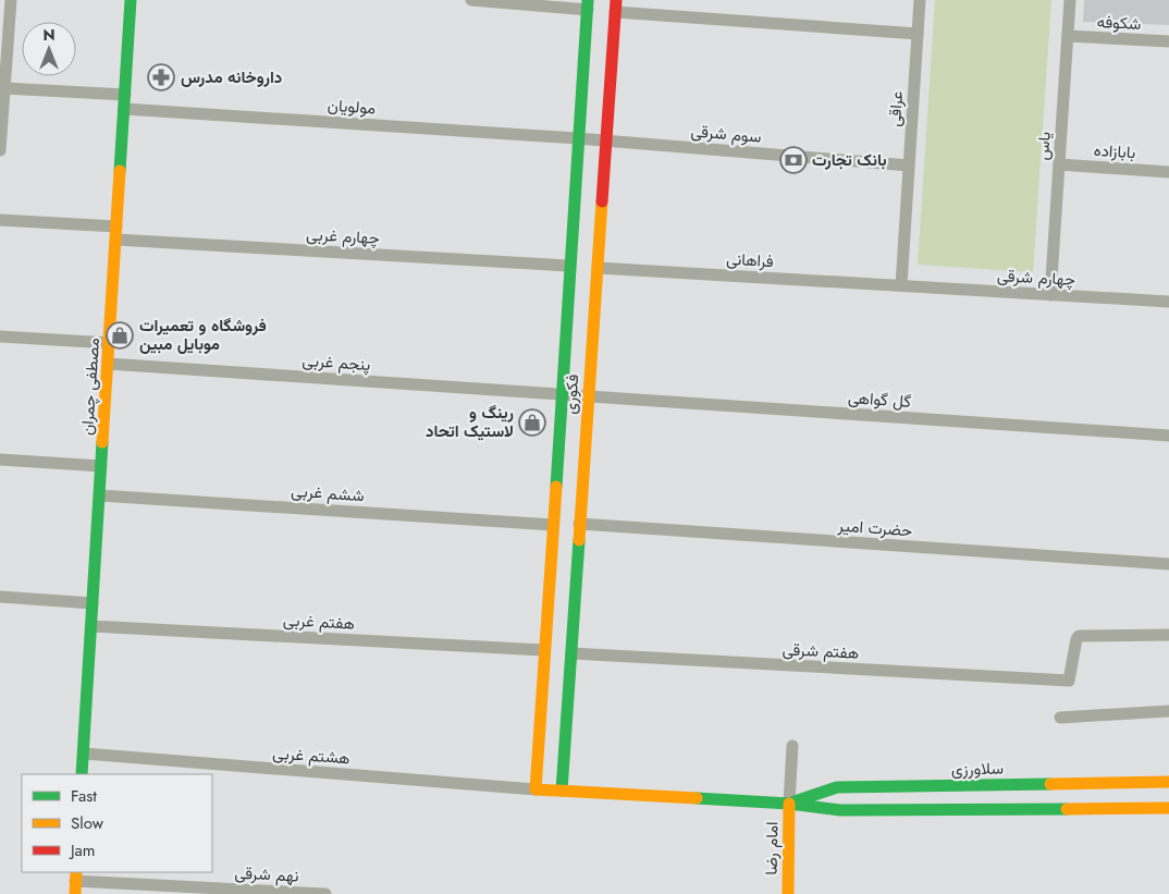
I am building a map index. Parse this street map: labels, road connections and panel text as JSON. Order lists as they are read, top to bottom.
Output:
{
  "streets": {
    "street": [
      "شکوفه",
      "مولویان",
      "عراقی",
      "سوم شرقی",
      "یاس",
      "بابازاده",
      "چهارم غربی",
      "فراهانی",
      "چهارم شرقی",
      "پنجم غربی",
      "مصطفی چمران",
      "فکوری",
      "گل گواهی",
      "ششم غربی",
      "حضرت امیر",
      "هفتم غربی",
      "هفتم شرقی",
      "هشتم غربی",
      "سلاورزی",
      "امام رضا",
      "نهم شرقی"
    ]
  },
  "crossings": [
    ["شکوفه", "یاس"],
    ["مولویان", "سوم شرقی"],
    ["مولویان", "مصطفی چمران"],
    ["مولویان", "فکوری"],
    ["عراقی", "سوم شرقی"],
    ["عراقی", "فراهانی"],
    ["عراقی", "چهارم شرقی"],
    ["سوم شرقی", "فکوری"],
    ["یاس", "بابازاده"],
    ["یاس", "چهارم شرقی"],
    ["چهارم غربی", "مصطفی چمران"],
    ["چهارم غربی", "فکوری"],
    ["فراهانی", "چهارم شرقی"],
    ["فراهانی", "فکوری"],
    ["پنجم غربی", "مصطفی چمران"],
    ["پنجم غربی", "فکوری"],
    ["پنجم غربی", "گل گواهی"],
    ["مصطفی چمران", "ششم غربی"],
    ["مصطفی چمران", "هفتم غربی"],
    ["مصطفی چمران", "هشتم غربی"],
    ["فکوری", "گل گواهی"],
    ["فکوری", "ششم غربی"],
    ["فکوری", "حضرت امیر"],
    ["فکوری", "هفتم غربی"],
    ["فکوری", "هفتم شرقی"],
    ["فکوری", "هشتم غربی"],
    ["فکوری", "سلاورزی"],
    ["هشتم غربی", "سلاورزی"],
    ["سلاورزی", "امام رضا"]
  ],
  "places": {
    "pharmacy": ["داروخانه مدرس"],
    "bank": ["بانک تجارت"],
    "shop": ["فروشگاه و تعمیرات موبایل مبین", "رینگ و لاستیک اتحاد"]
  },
  "legend": ["Fast", "Slow", "Jam"],
  "north": "top"
}
